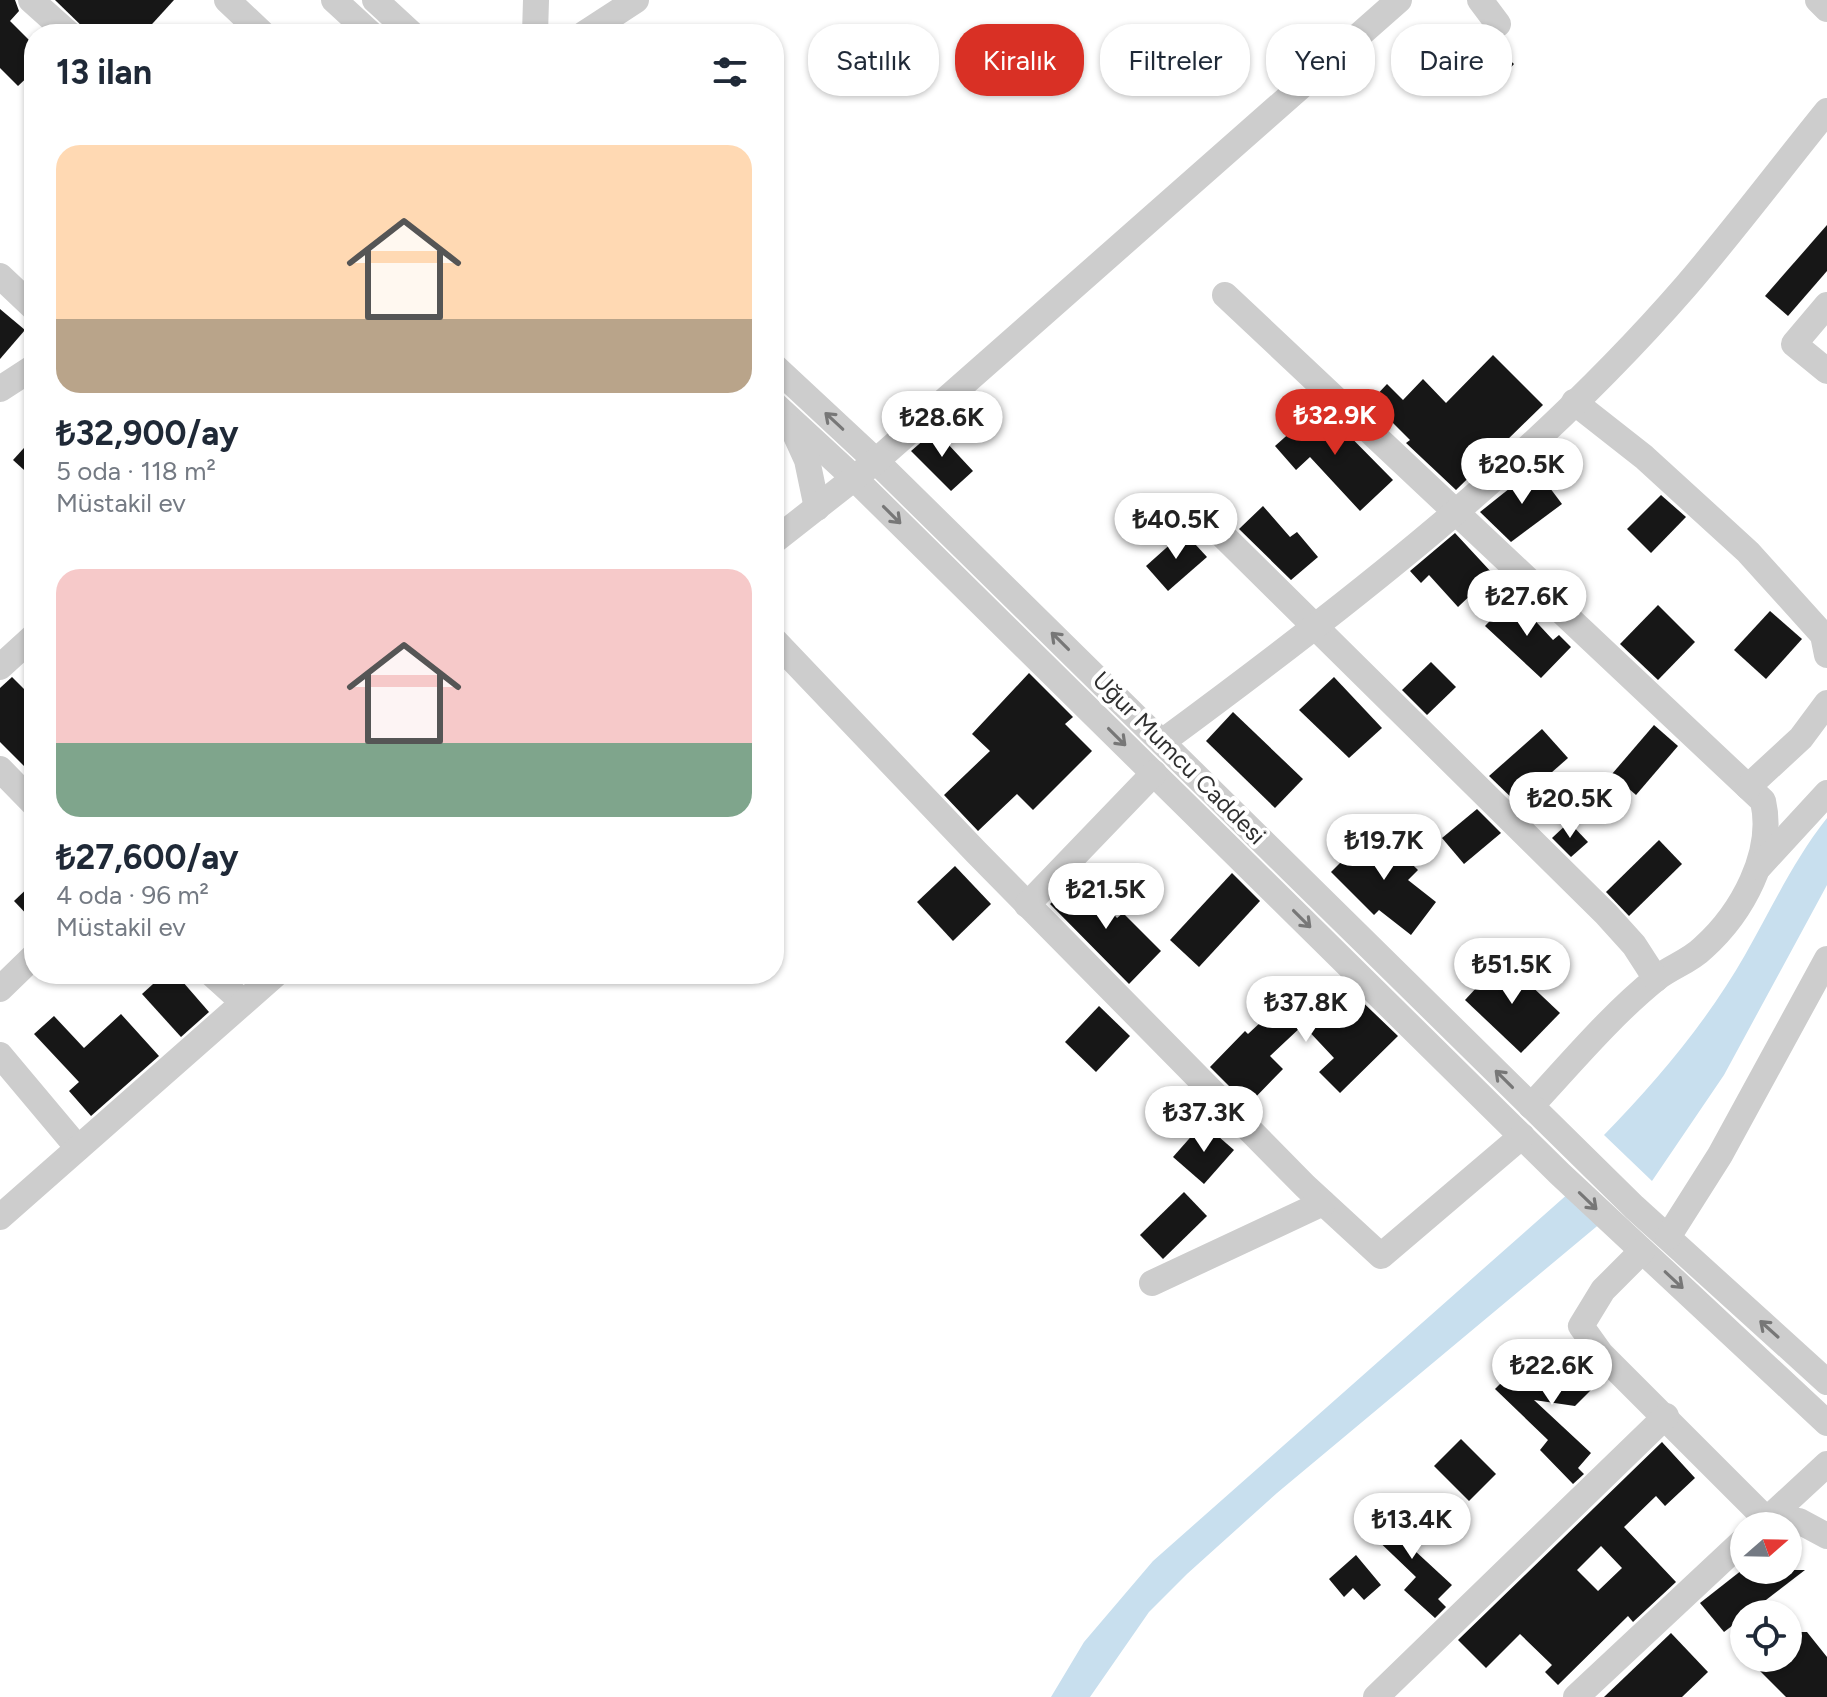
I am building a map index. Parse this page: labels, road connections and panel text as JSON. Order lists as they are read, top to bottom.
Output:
{
  "streets": {
    "street": ["Uğur Mumcu Caddesi"]
  },
  "north": "right",
  "page": {
    "chip": [
      "Satılık",
      "Kiralık",
      "Filtreler",
      "Yeni",
      "Daire"
    ],
    "heading": "13 ilan",
    "list": [
      {
        "name": "₺32,900/ay",
        "note": "5 oda · 118 m² · Müstakil ev"
      },
      {
        "name": "₺27,600/ay",
        "note": "4 oda · 96 m² · Müstakil ev"
      }
    ],
    "price": [
      "₺32.9K",
      "₺28.6K",
      "₺20.5K",
      "₺40.5K",
      "₺27.6K",
      "₺20.5K",
      "₺19.7K",
      "₺21.5K",
      "₺51.5K",
      "₺37.8K",
      "₺37.3K",
      "₺22.6K",
      "₺13.4K"
    ]
  }
}
